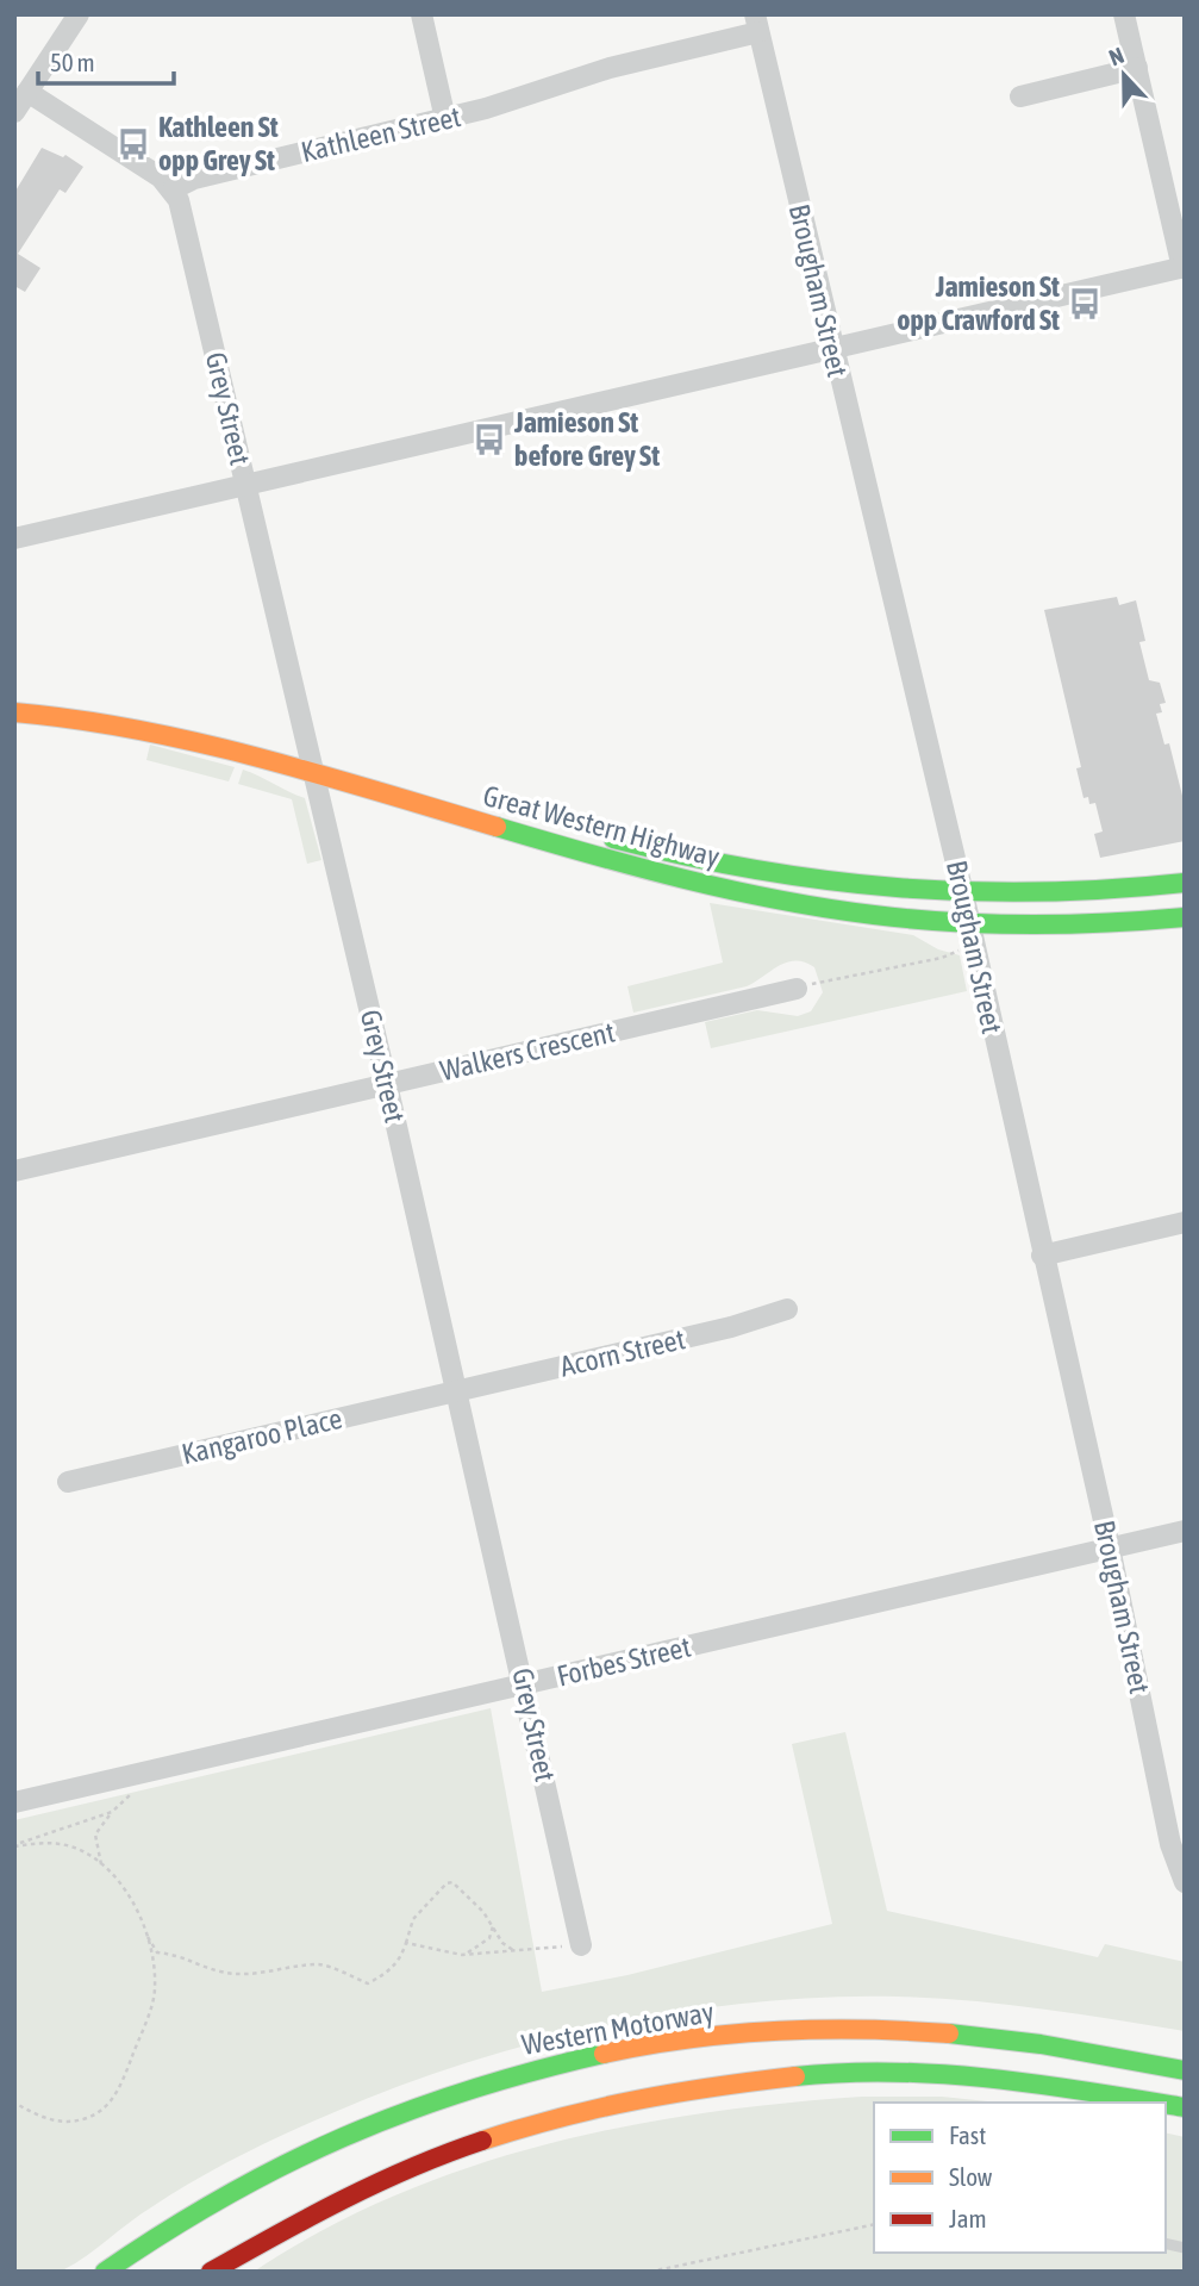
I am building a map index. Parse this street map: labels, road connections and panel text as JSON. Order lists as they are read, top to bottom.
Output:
{
  "streets": {
    "main road": ["Great Western Highway", "Western Motorway"],
    "street": [
      "Kathleen Street",
      "Brougham Street",
      "Grey Street",
      "Walkers Crescent",
      "Acorn Street",
      "Kangaroo Place",
      "Forbes Street"
    ]
  },
  "crossings": [
    ["Kathleen Street", "Brougham Street"],
    ["Kathleen Street", "Grey Street"],
    ["Brougham Street", "Great Western Highway"],
    ["Brougham Street", "Forbes Street"],
    ["Grey Street", "Great Western Highway"],
    ["Grey Street", "Walkers Crescent"],
    ["Grey Street", "Acorn Street"],
    ["Grey Street", "Kangaroo Place"],
    ["Grey Street", "Forbes Street"],
    ["Acorn Street", "Kangaroo Place"]
  ],
  "places": {
    "bus stop": ["Kathleen St opp Grey St", "Jamieson St opp Crawford St", "Jamieson St before Grey St"]
  },
  "legend": ["Fast", "Slow", "Jam"],
  "scale_bar": "50 m",
  "north": "top"
}
